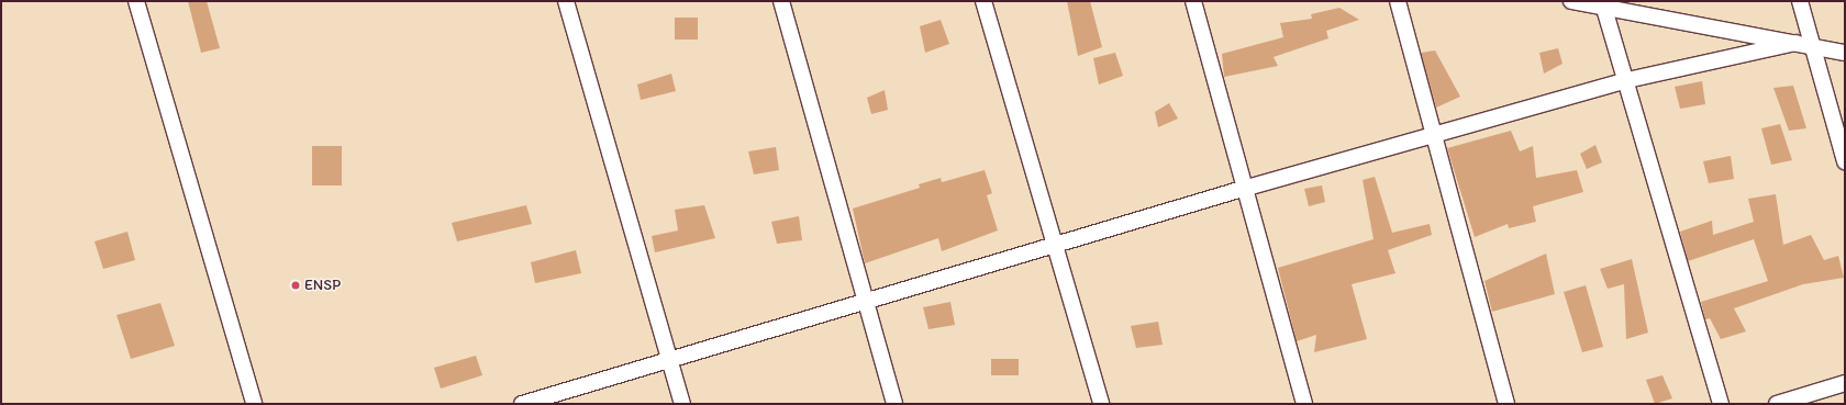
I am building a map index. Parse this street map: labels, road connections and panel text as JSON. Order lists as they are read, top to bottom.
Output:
{
  "places": ["ENSP"]
}
